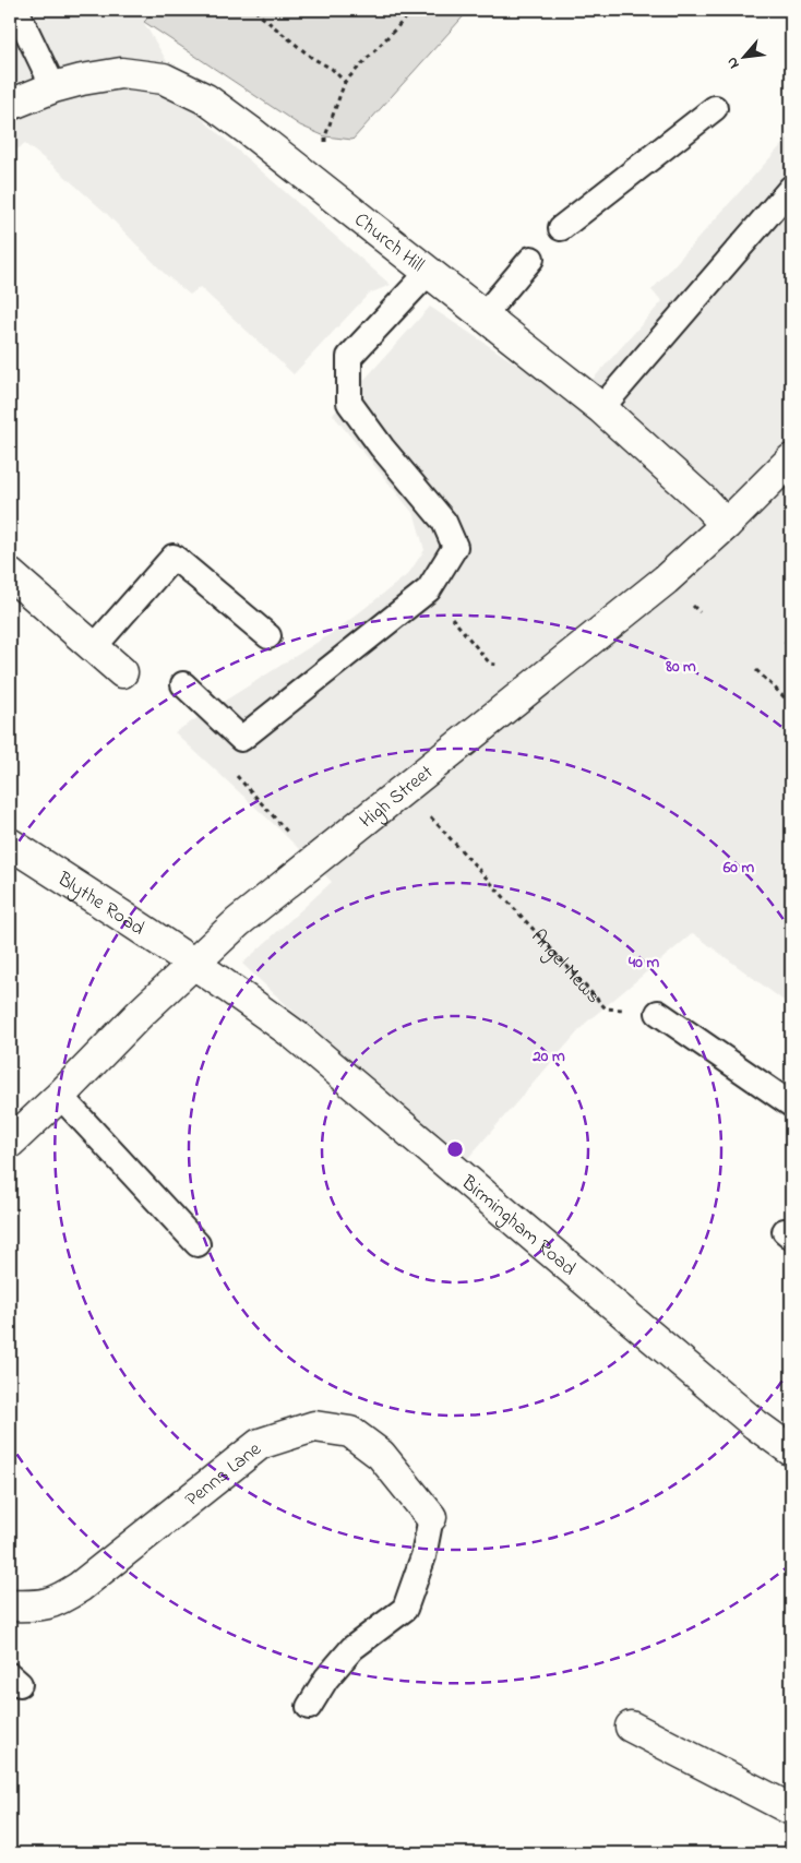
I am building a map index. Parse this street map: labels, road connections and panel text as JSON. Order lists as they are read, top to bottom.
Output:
{
  "streets": {
    "main road": [
      "Church Hill",
      "High Street",
      "Blythe Road",
      "Birmingham Road",
      "Penns Lane"
    ],
    "path": ["Angel Mews"]
  },
  "crossings": [
    ["Church Hill", "High Street"],
    ["High Street", "Blythe Road"],
    ["High Street", "Angel Mews"],
    ["High Street", "Birmingham Road"],
    ["Blythe Road", "Birmingham Road"]
  ],
  "north": "bottom left",
  "rings": [
    "80 m",
    "60 m",
    "40 m",
    "20 m"
  ]
}
